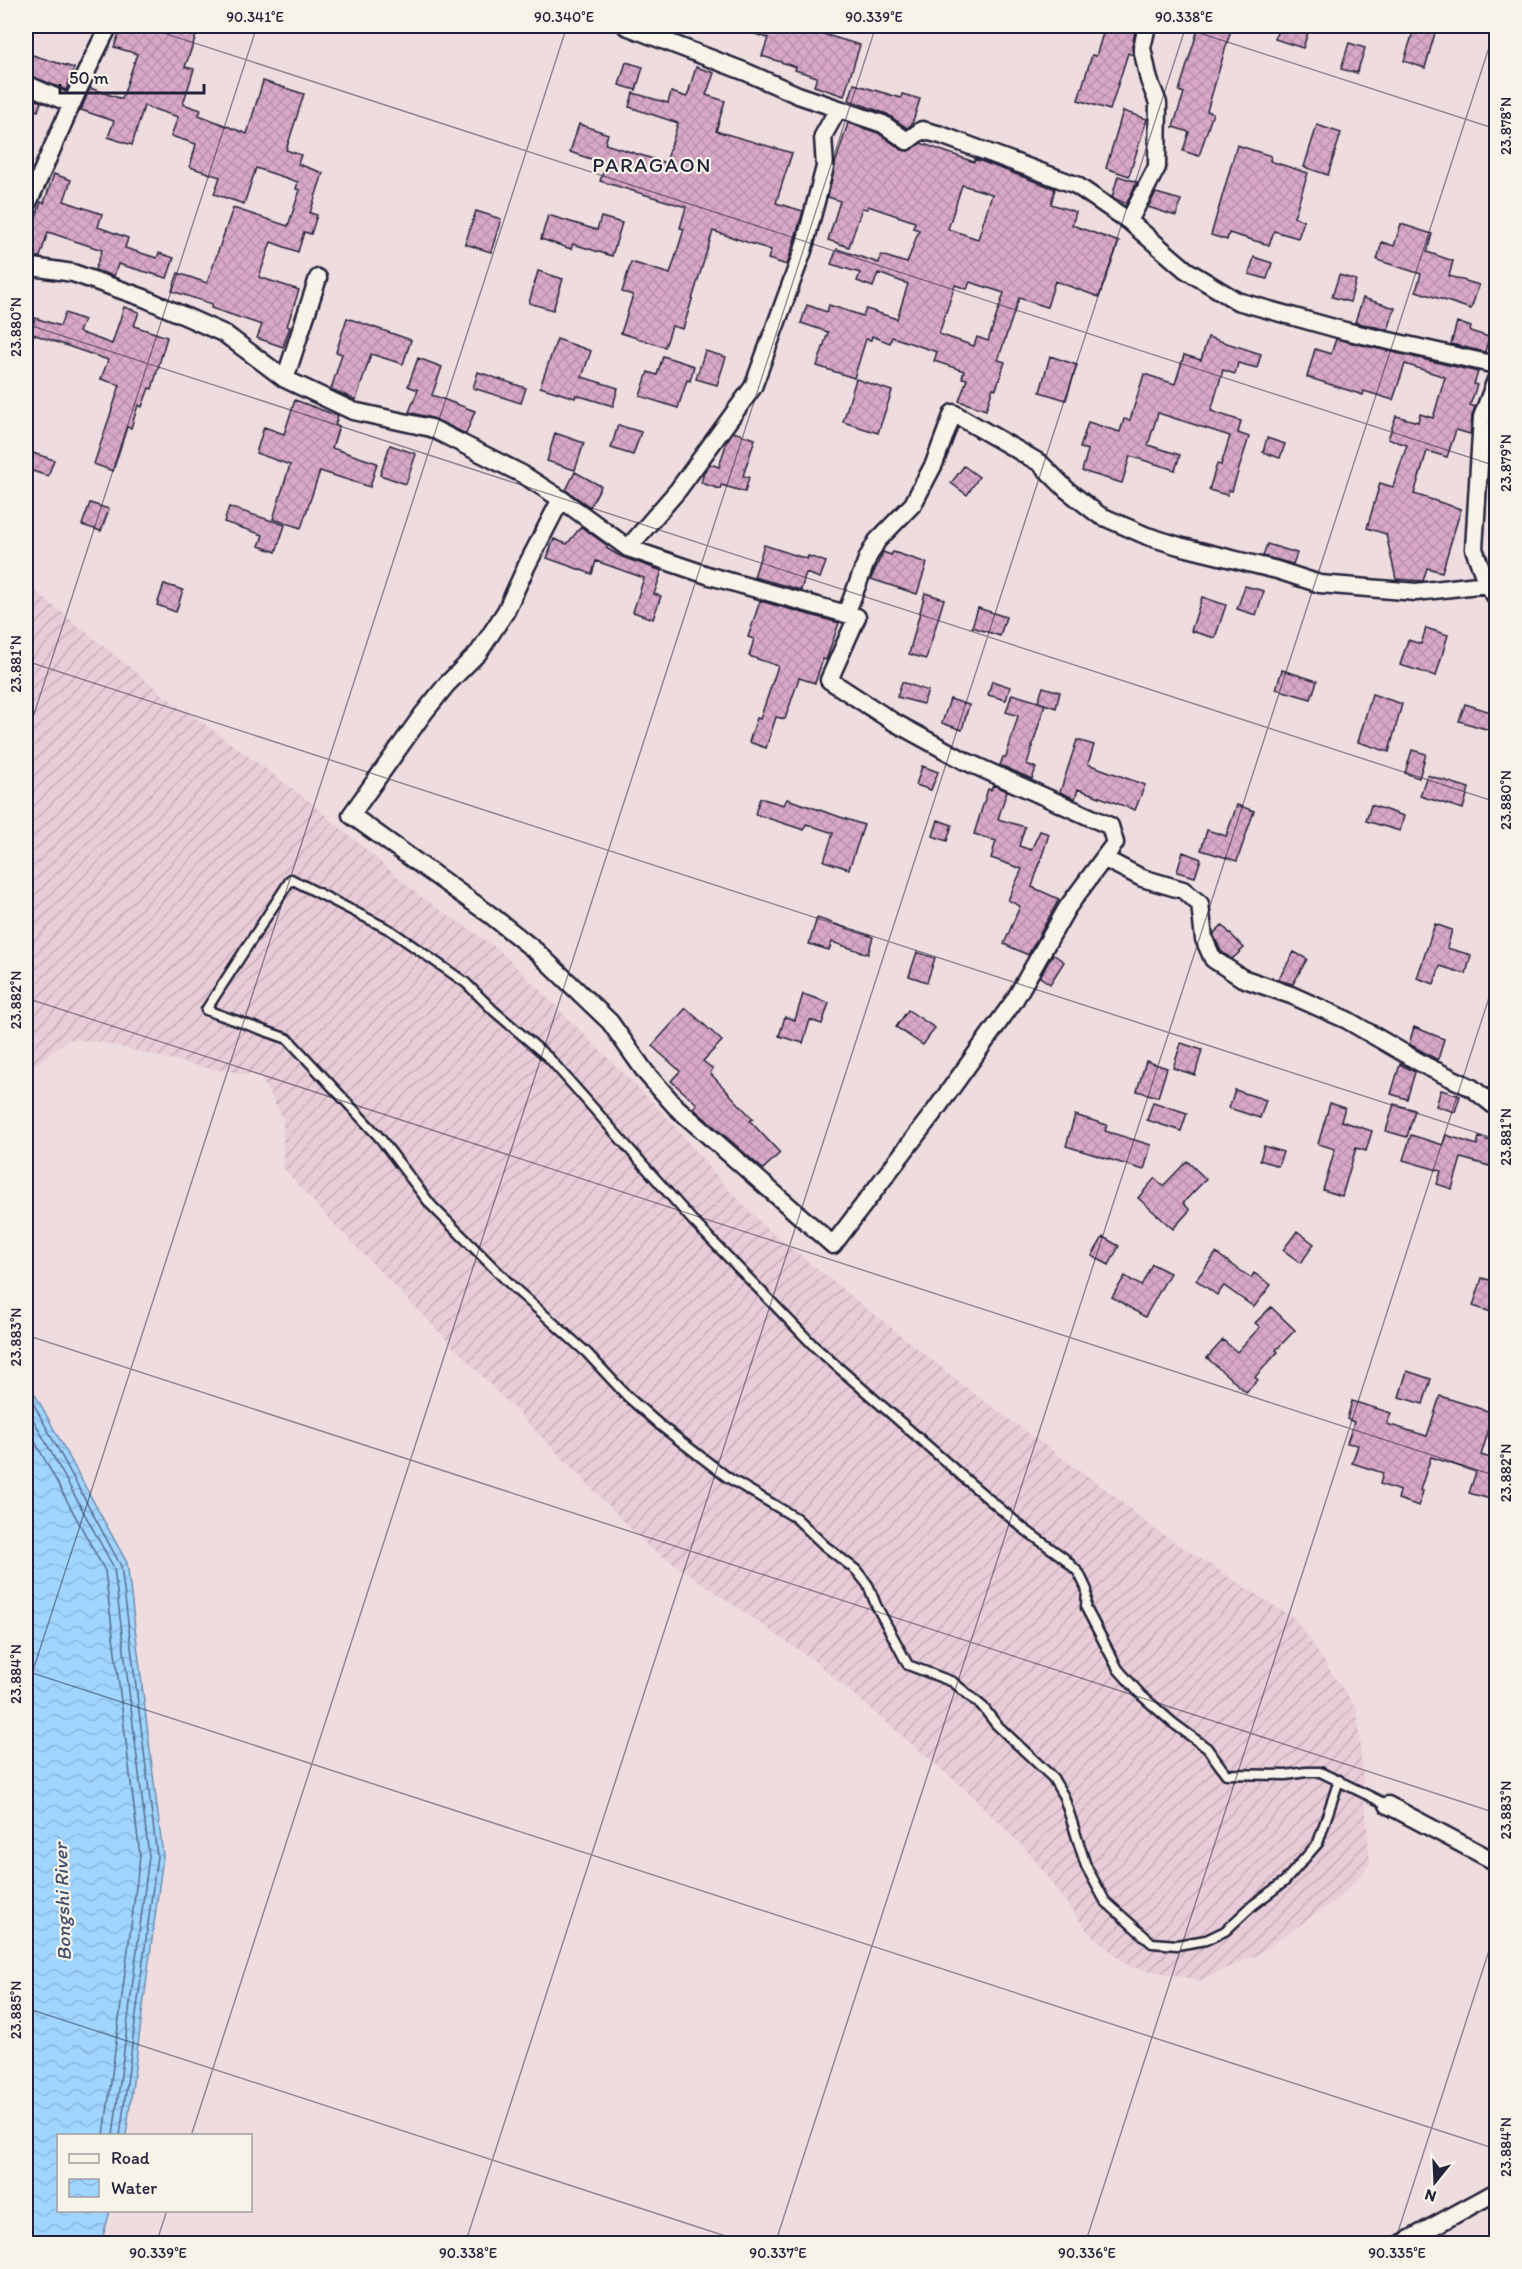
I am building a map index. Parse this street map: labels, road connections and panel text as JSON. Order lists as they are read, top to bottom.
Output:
{
  "districts": ["PARAGAON"],
  "water": ["Bongshi River"],
  "legend": ["Road", "Water"],
  "scale_bar": "50 m",
  "north": "bottom",
  "coordinates": [
    "90.341°E",
    "90.340°E",
    "90.339°E",
    "90.338°E",
    "23.878°N",
    "23.880°N",
    "23.879°N",
    "23.881°N",
    "23.882°N",
    "23.883°N",
    "23.884°N",
    "23.885°N",
    "90.337°E",
    "90.336°E",
    "90.335°E"
  ]
}
